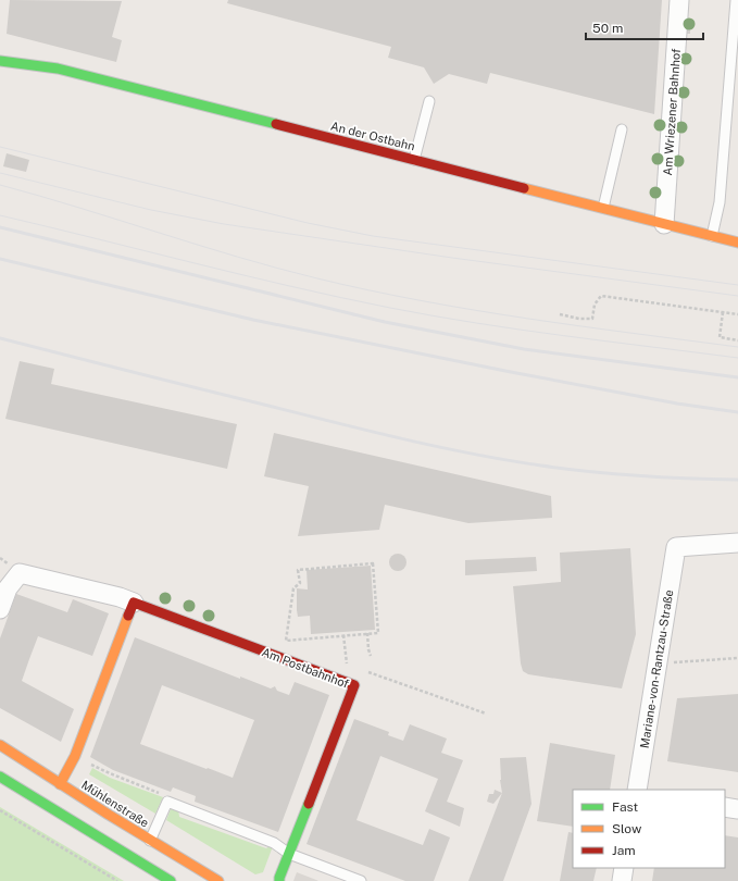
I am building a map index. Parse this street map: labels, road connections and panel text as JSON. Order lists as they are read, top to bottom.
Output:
{
  "streets": {
    "street": [
      "Am Wriezener Bahnhof",
      "An der Ostbahn",
      "Am Postbahnhof",
      "Mariane-von-Rantzau-Straße",
      "Mühlenstraße"
    ]
  },
  "crossings": [
    ["Am Wriezener Bahnhof", "An der Ostbahn"]
  ],
  "legend": ["Fast", "Slow", "Jam"],
  "scale_bar": "50 m"
}
